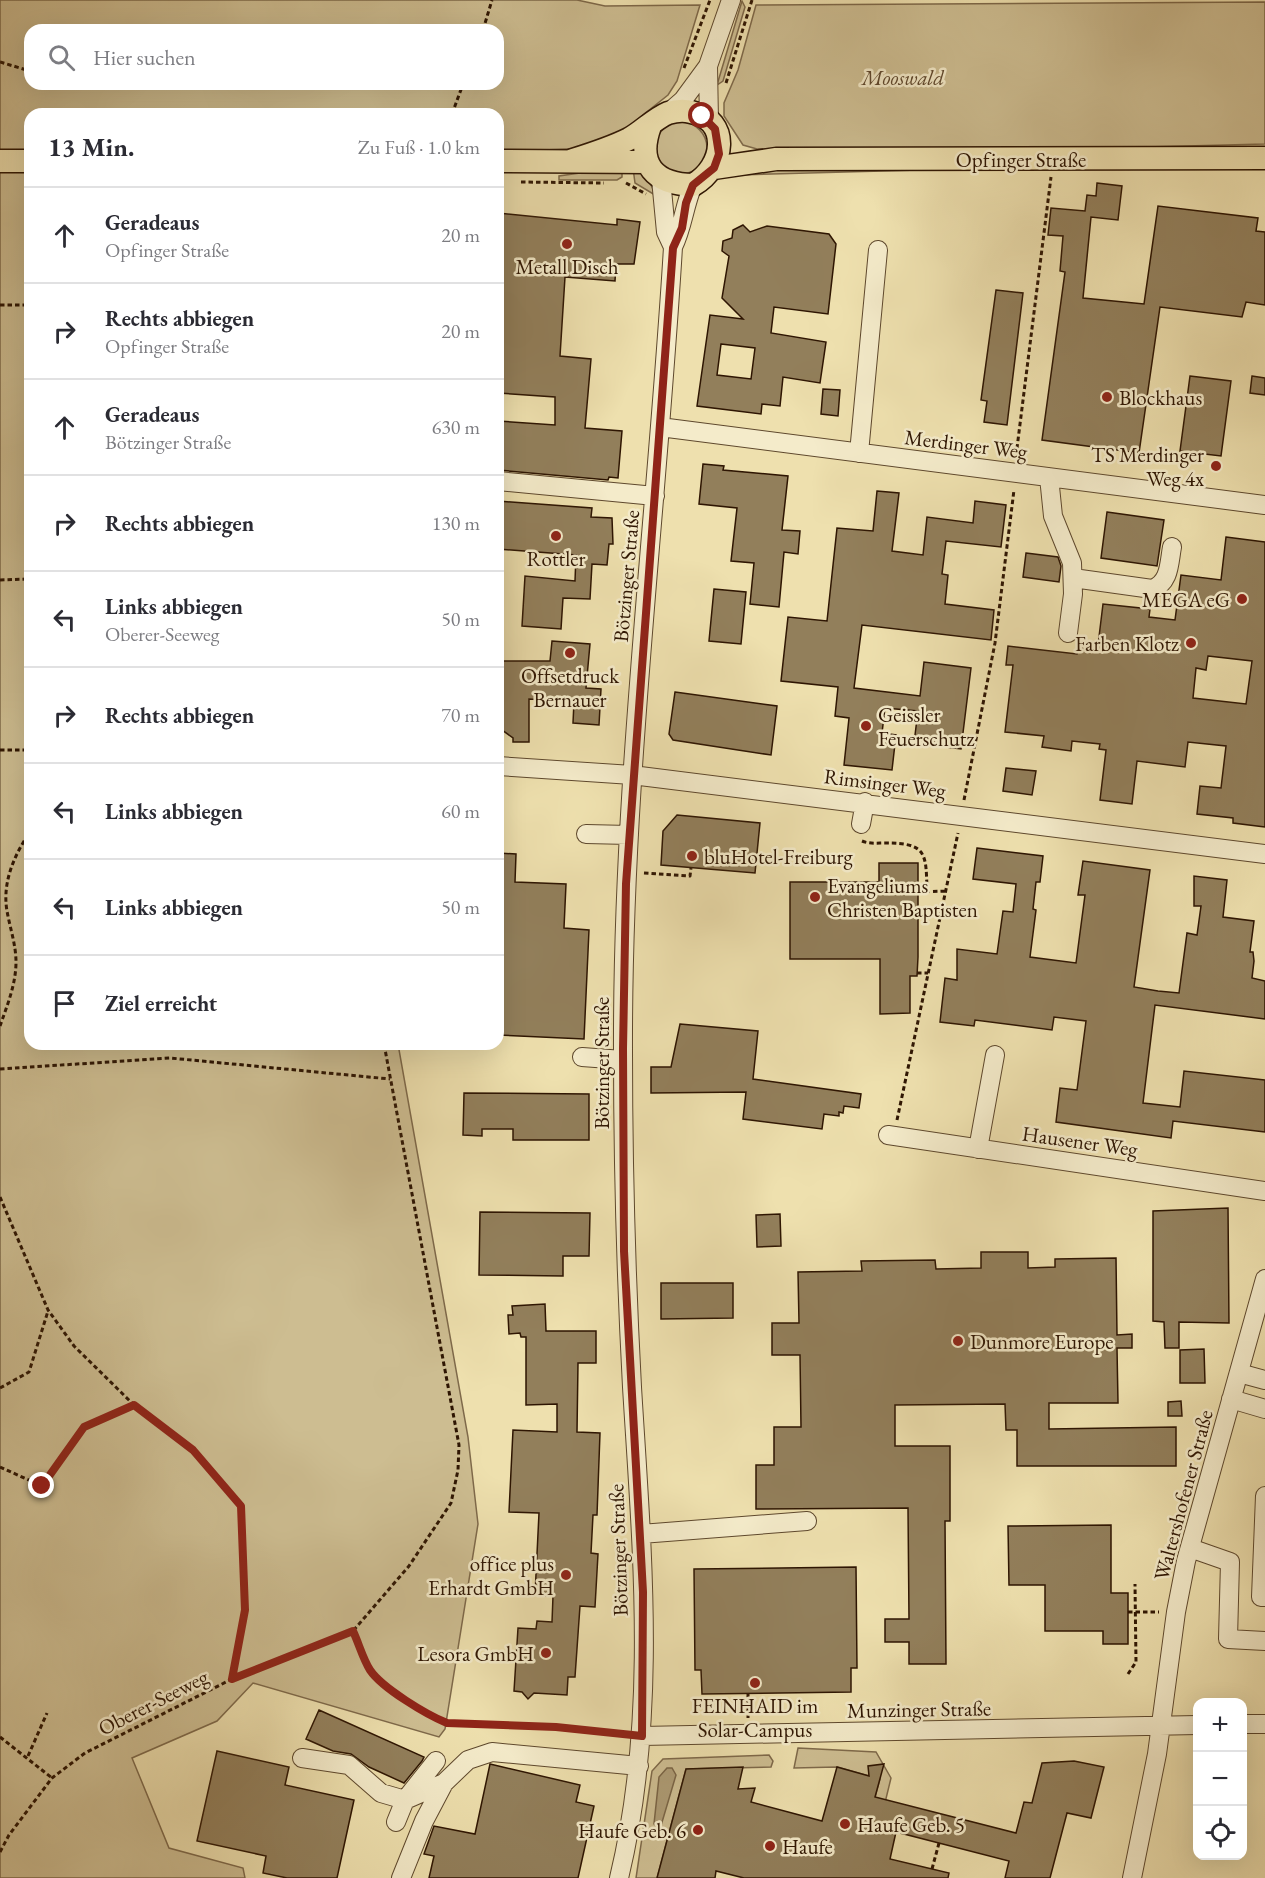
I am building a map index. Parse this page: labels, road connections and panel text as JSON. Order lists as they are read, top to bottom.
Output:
{
  "streets": {
    "main road": ["Opfinger Straße"],
    "street": [
      "Merdinger Weg",
      "Bötzinger Straße",
      "Rimsinger Weg",
      "Hausener Weg",
      "Waltershofener Straße",
      "Munzinger Straße"
    ],
    "path": ["Oberer-Seeweg"]
  },
  "crossings": [
    ["Opfinger Straße", "Bötzinger Straße"],
    ["Merdinger Weg", "Bötzinger Straße"],
    ["Bötzinger Straße", "Rimsinger Weg"],
    ["Bötzinger Straße", "Munzinger Straße"],
    ["Waltershofener Straße", "Munzinger Straße"]
  ],
  "parks": ["Mooswald"],
  "places": [
    "Metall Disch",
    "Blockhaus",
    "TS Merdinger Weg 4x",
    "Rottler",
    "MEGA eG",
    "Farben Klotz",
    "Offsetdruck Bernauer",
    "Geissler Feuerschutz",
    "bluHotel-Freiburg",
    "Evangeliums Christen Baptisten",
    "Dunmore Europe",
    "office plus Erhardt GmbH",
    "Lesora GmbH",
    "FEINHAID im Solar-Campus",
    "Haufe Geb. 5",
    "Haufe Geb. 6",
    "Haufe"
  ],
  "page": {
    "search": "Hier suchen",
    "heading": ["13 Min.", "Zu Fuß · 1.0 km"],
    "list": [
      ["Geradeaus", "Opfinger Straße", "20 m"],
      ["Rechts abbiegen", "Opfinger Straße", "20 m"],
      ["Geradeaus", "Bötzinger Straße", "630 m"],
      ["Rechts abbiegen", "130 m"],
      ["Links abbiegen", "Oberer-Seeweg", "50 m"],
      ["Rechts abbiegen", "70 m"],
      ["Links abbiegen", "60 m"],
      ["Links abbiegen", "50 m"],
      "Ziel erreicht"
    ],
    "map_buttons": ["+", "−"]
  }
}
